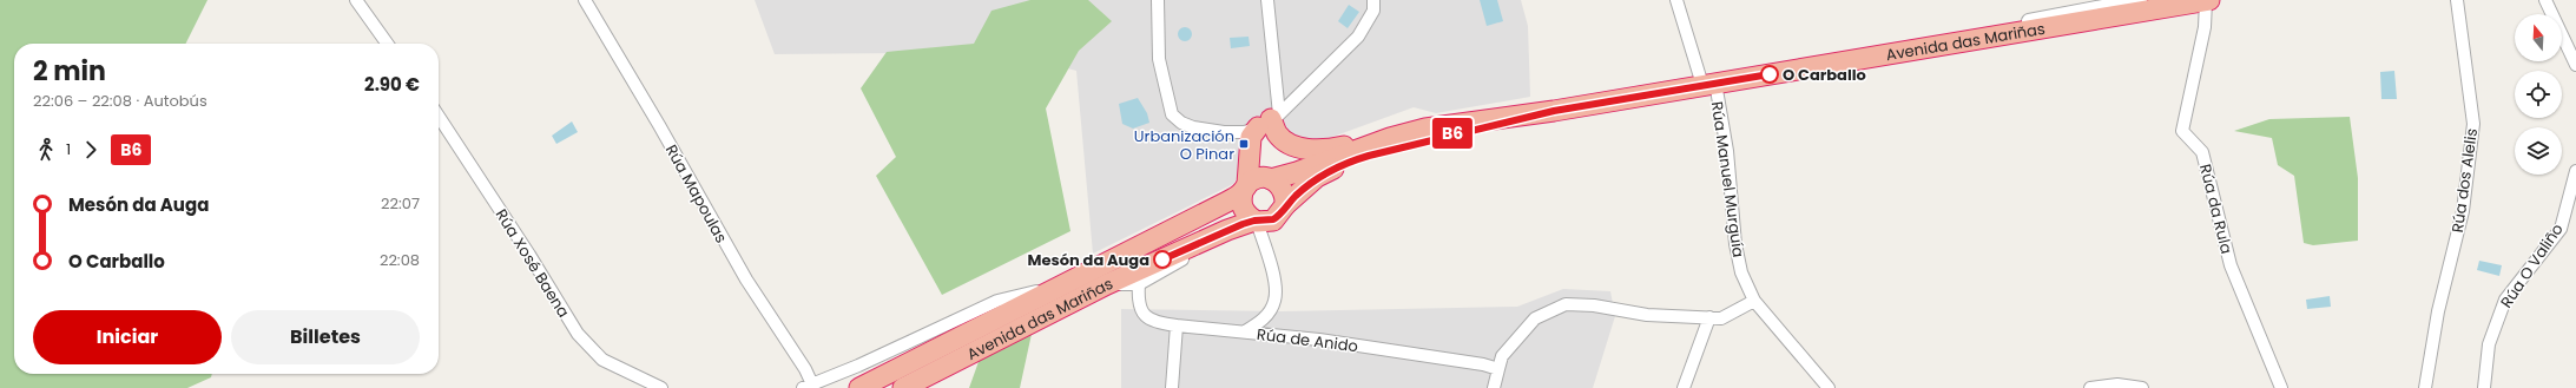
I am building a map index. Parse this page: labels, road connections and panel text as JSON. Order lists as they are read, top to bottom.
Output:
{
  "streets": {
    "highway": ["Avenida das Mariñas"],
    "street": [
      "Rúa Manuel Murguía",
      "Rúa dos Alelis",
      "Rúa Mapoulas",
      "Rúa da Rula",
      "Rúa Xosé Baena",
      "Rúa O Valiño",
      "Rúa de Anido"
    ]
  },
  "crossings": [
    ["Avenida das Mariñas", "Rúa Manuel Murguía"],
    ["Avenida das Mariñas", "Rúa Mapoulas"],
    ["Avenida das Mariñas", "Rúa da Rula"]
  ],
  "places": {
    "other": ["O Carballo", "Mesón da Auga"],
    "transit": ["Urbanización O Pinar"]
  },
  "lines": ["bus line B6"],
  "north": "top",
  "page": {
    "on_map": "B6",
    "heading": ["2 min", "22:06 – 22:08 · Autobús", "2.90 €"],
    "legs": ["1", "B6"],
    "list": [
      {
        "name": "Mesón da Auga",
        "value": "22:07"
      },
      {
        "name": "O Carballo",
        "value": "22:08"
      }
    ],
    "buttons": ["Iniciar", "Billetes"]
  }
}
